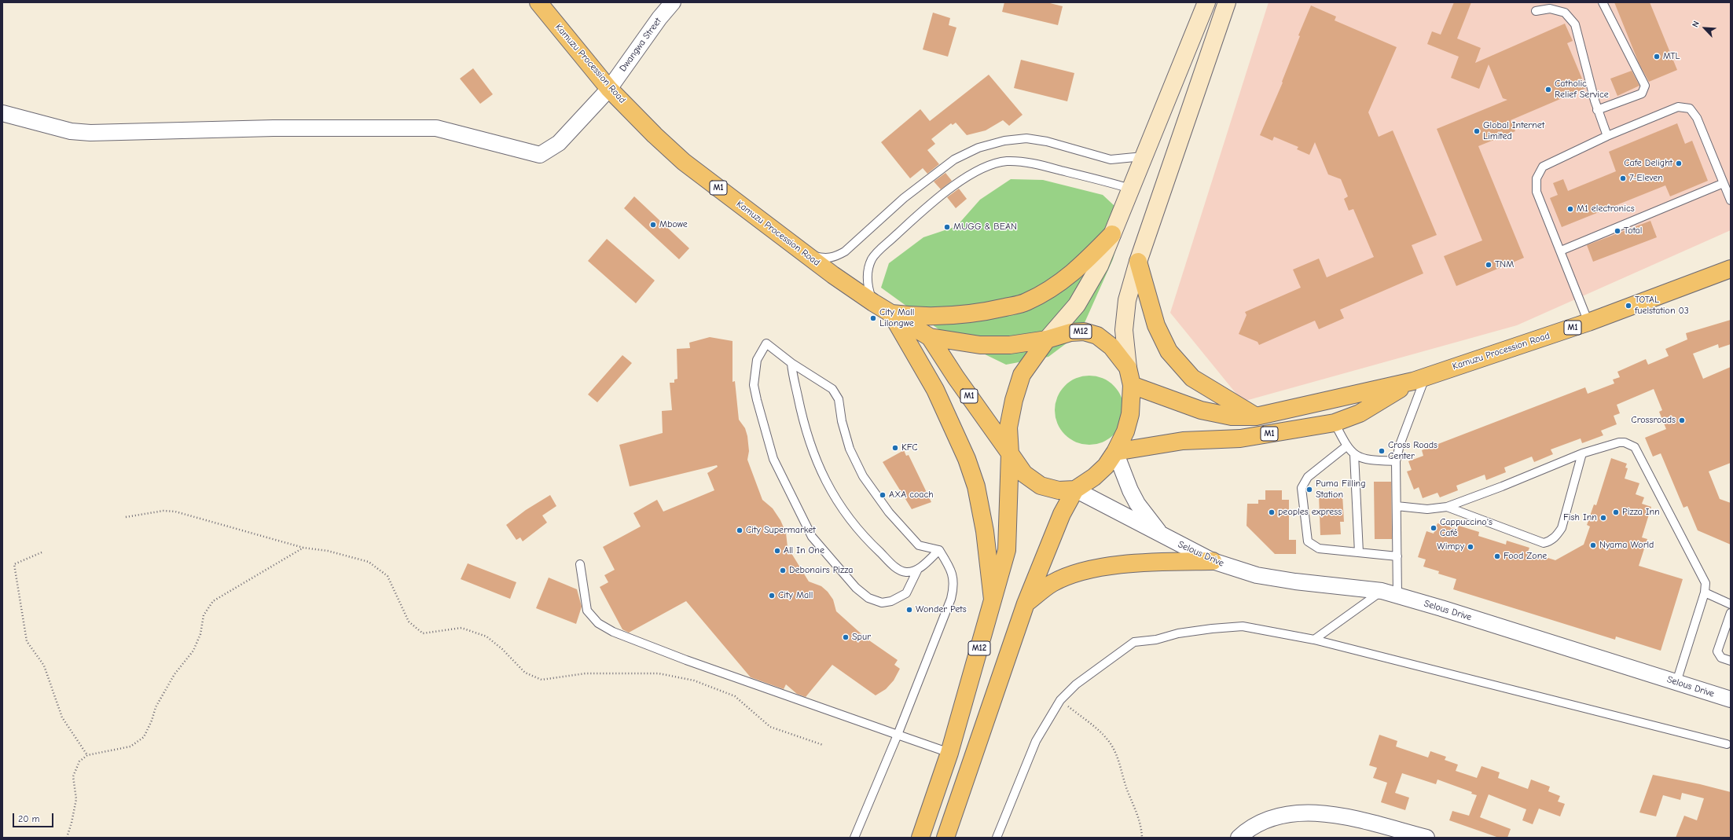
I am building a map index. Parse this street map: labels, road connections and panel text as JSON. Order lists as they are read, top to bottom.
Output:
{
  "streets": {
    "highway": ["Kamuzu Procession Road", "M1", "M12"],
    "street": ["Dwangwa Street", "Selous Drive"]
  },
  "crossings": [
    ["Dwangwa Street", "Kamuzu Procession Road"],
    ["Kamuzu Procession Road", "M1"],
    ["M1", "M12"],
    ["M1", "Selous Drive"],
    ["M12", "Selous Drive"]
  ],
  "places": [
    "MTL",
    "Catholic Relief Service",
    "Global Internet Limited",
    "Cafe Delight",
    "7-Eleven",
    "M1 electronics",
    "Mbowe",
    "MUGG & BEAN",
    "Total",
    "TNM",
    "TOTAL fuelstation 03",
    "City Mall Lilongwe",
    "Crossroads",
    "KFC",
    "Cross Roads Center",
    "Puma Filling Station",
    "AXA coach",
    "peoples express",
    "Pizza Inn",
    "Fish Inn",
    "Cappuccino's Café",
    "City Supermarket",
    "Nyama World",
    "Wimpy",
    "All In One",
    "Food Zone",
    "Debonairs Pizza",
    "City Mall",
    "Wonder Pets",
    "Spur"
  ],
  "scale_bar": "20 m",
  "north": "top left"
}
